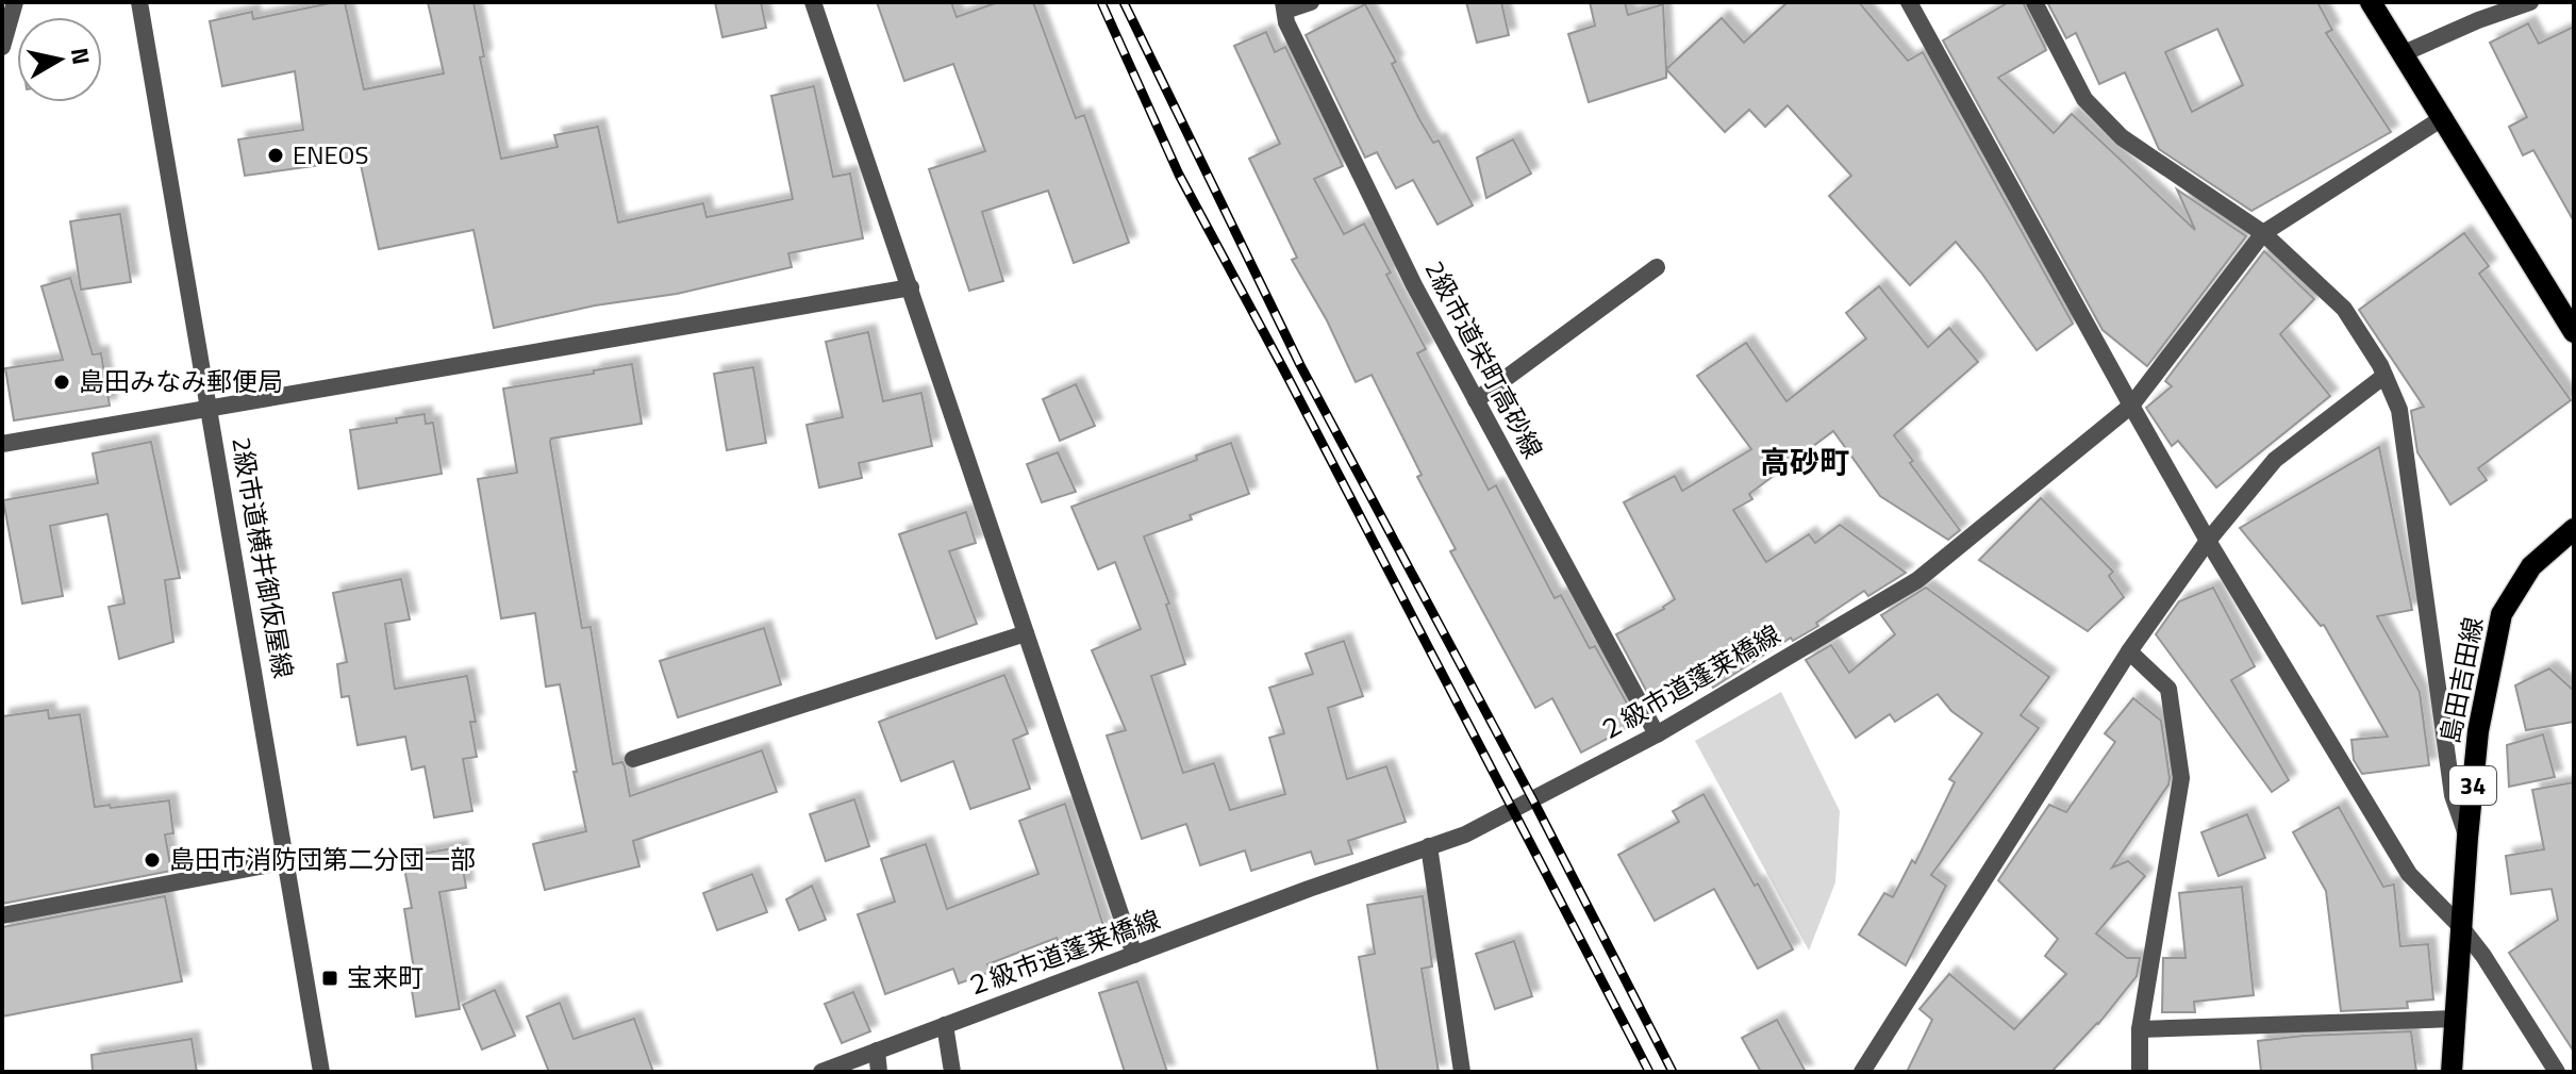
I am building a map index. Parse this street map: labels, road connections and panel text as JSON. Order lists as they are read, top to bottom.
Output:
{
  "streets": {
    "main road": ["島田吉田線", "34"],
    "street": ["2級市道栄町高砂線", "2級市道横井御仮屋線", "２級市道蓬莱橋線"]
  },
  "crossings": [
    ["2級市道栄町高砂線", "２級市道蓬莱橋線"]
  ],
  "districts": ["高砂町"],
  "places": {
    "other": ["ENEOS", "島田みなみ郵便局", "島田市消防団第二分団一部"],
    "transit": ["宝来町"]
  },
  "north": "right"
}
